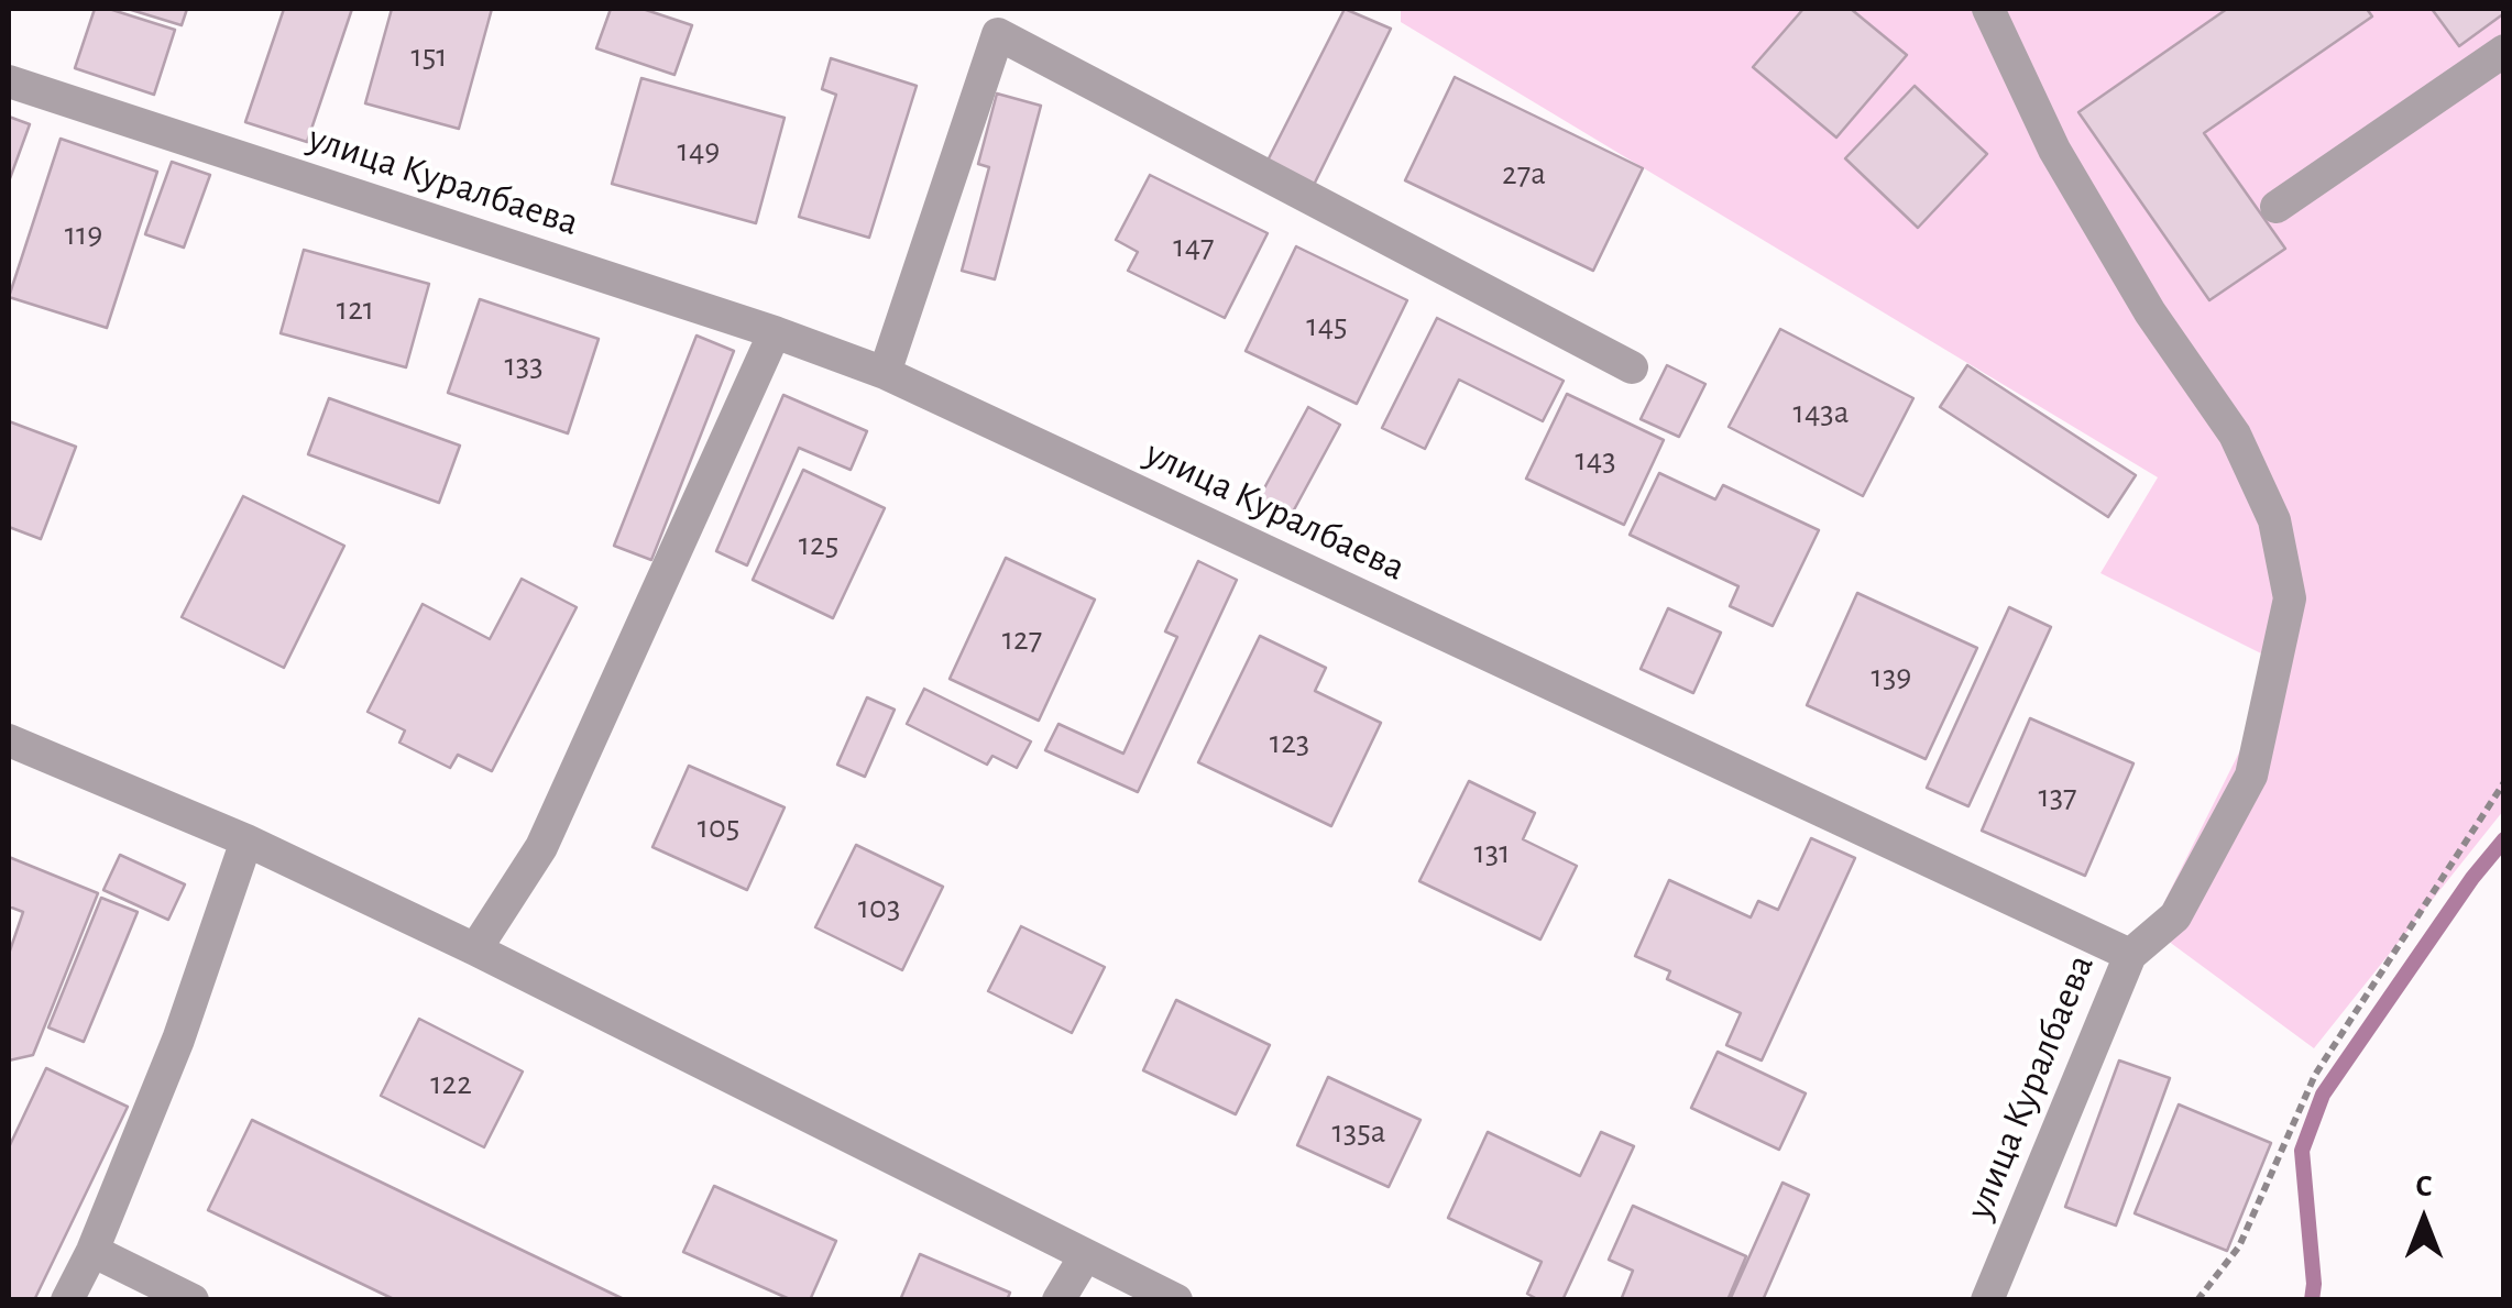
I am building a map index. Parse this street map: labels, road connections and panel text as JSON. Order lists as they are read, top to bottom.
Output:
{
  "streets": {
    "street": ["улица Куралбаева"]
  },
  "house_numbers": [
    "151",
    "149",
    "27а",
    "119",
    "147",
    "121",
    "145",
    "133",
    "143а",
    "143",
    "125",
    "127",
    "139",
    "123",
    "137",
    "105",
    "131",
    "103",
    "122",
    "135а"
  ],
  "north": "top"
}
